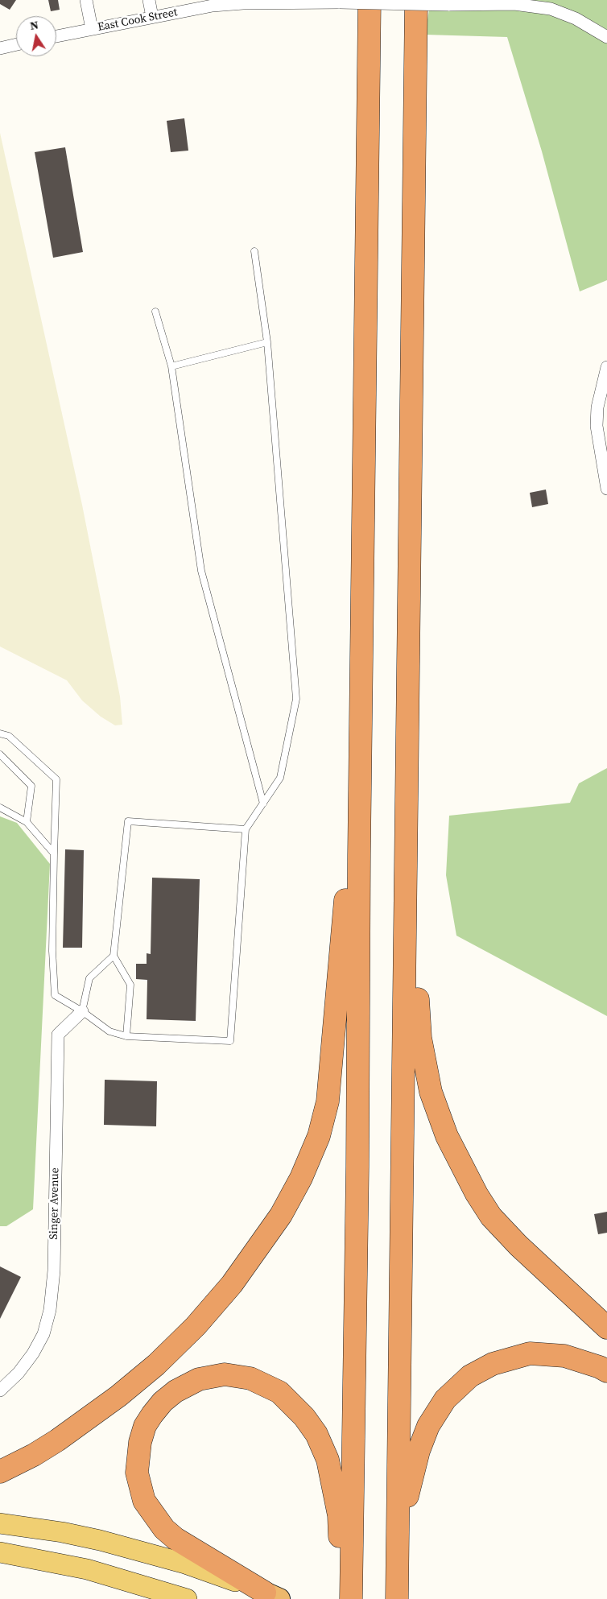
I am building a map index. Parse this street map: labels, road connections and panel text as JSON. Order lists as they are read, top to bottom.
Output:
{
  "streets": {
    "street": ["East Cook Street", "Singer Avenue"]
  },
  "north": "top"
}
